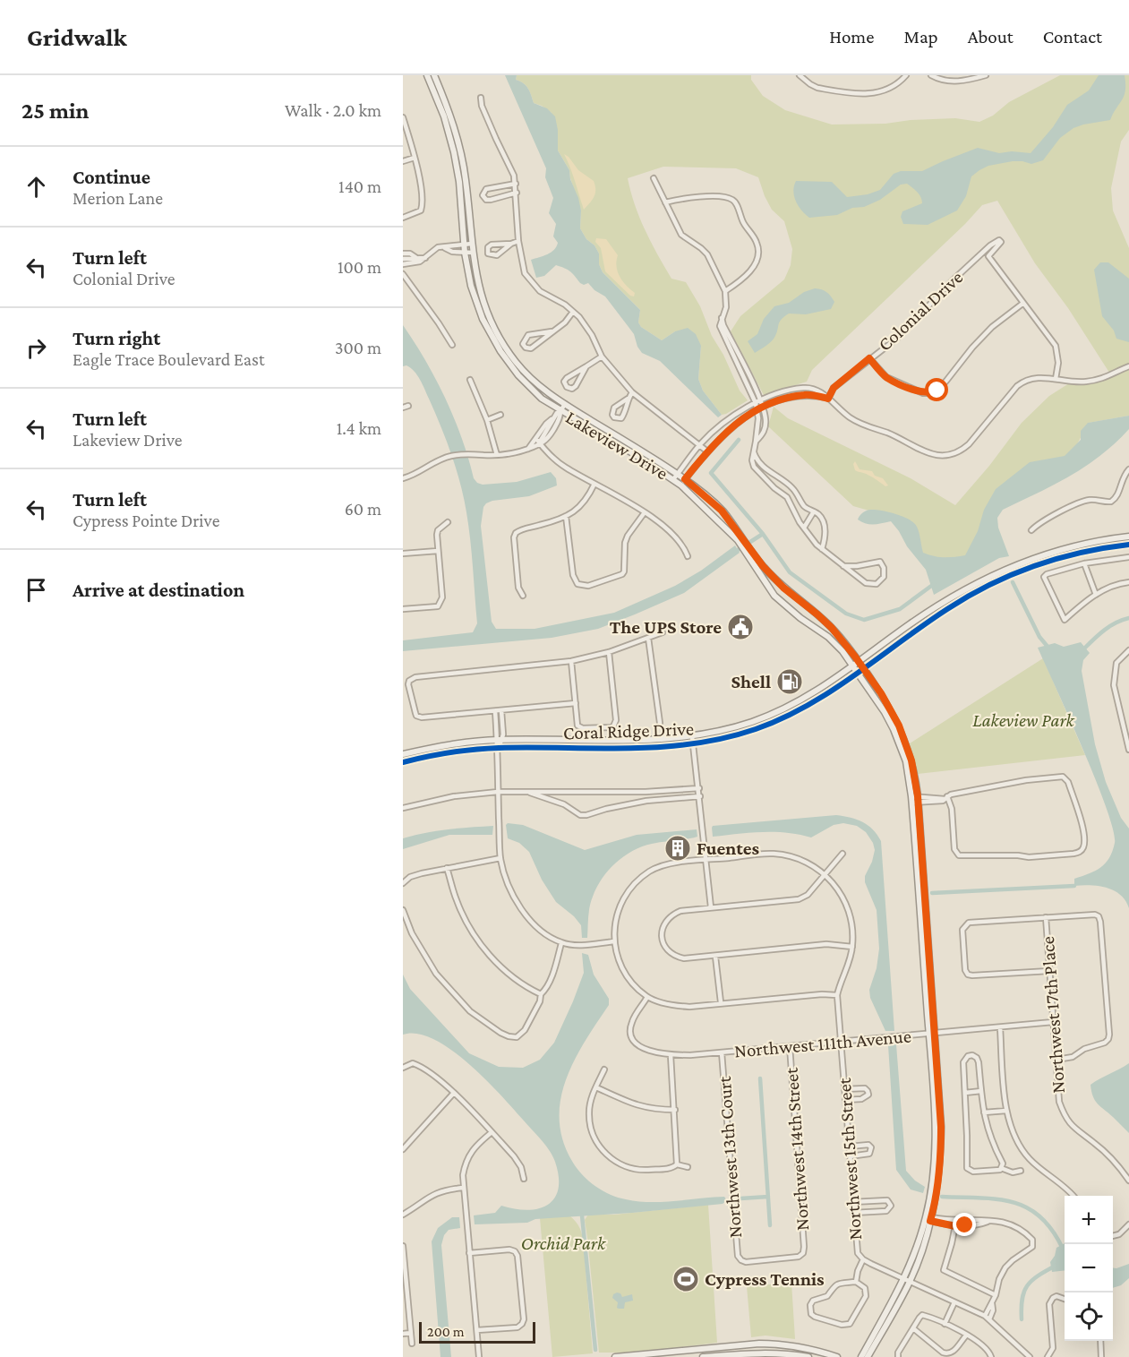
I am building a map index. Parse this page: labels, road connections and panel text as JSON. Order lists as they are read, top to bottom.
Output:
{
  "streets": {
    "street": [
      "Colonial Drive",
      "Lakeview Drive",
      "Coral Ridge Drive",
      "Northwest 17th Place",
      "Northwest 111th Avenue",
      "Northwest 14th Street",
      "Northwest 13th Court",
      "Northwest 15th Street"
    ]
  },
  "crossings": [
    ["Lakeview Drive", "Coral Ridge Drive"],
    ["Lakeview Drive", "Northwest 111th Avenue"],
    ["Northwest 17th Place", "Northwest 111th Avenue"],
    ["Northwest 111th Avenue", "Northwest 14th Street"],
    ["Northwest 111th Avenue", "Northwest 13th Court"],
    ["Northwest 111th Avenue", "Northwest 15th Street"],
    ["Northwest 14th Street", "Northwest 13th Court"]
  ],
  "parks": ["Lakeview Park", "Orchid Park"],
  "places": {
    "public building": ["The UPS Store"],
    "fuel station": ["Shell"],
    "building": ["Fuentes"],
    "sports": ["Cypress Tennis"]
  },
  "scale_bar": "200 m",
  "page": {
    "header": "Gridwalk",
    "nav": [
      "Home",
      "Map",
      "About",
      "Contact"
    ],
    "heading": ["25 min", "Walk · 2.0 km"],
    "list": [
      ["Continue", "Merion Lane", "140 m"],
      ["Turn left", "Colonial Drive", "100 m"],
      ["Turn right", "Eagle Trace Boulevard East", "300 m"],
      ["Turn left", "Lakeview Drive", "1.4 km"],
      ["Turn left", "Cypress Pointe Drive", "60 m"],
      "Arrive at destination"
    ],
    "map_buttons": ["+", "−"],
    "scale": "200 m"
  }
}
